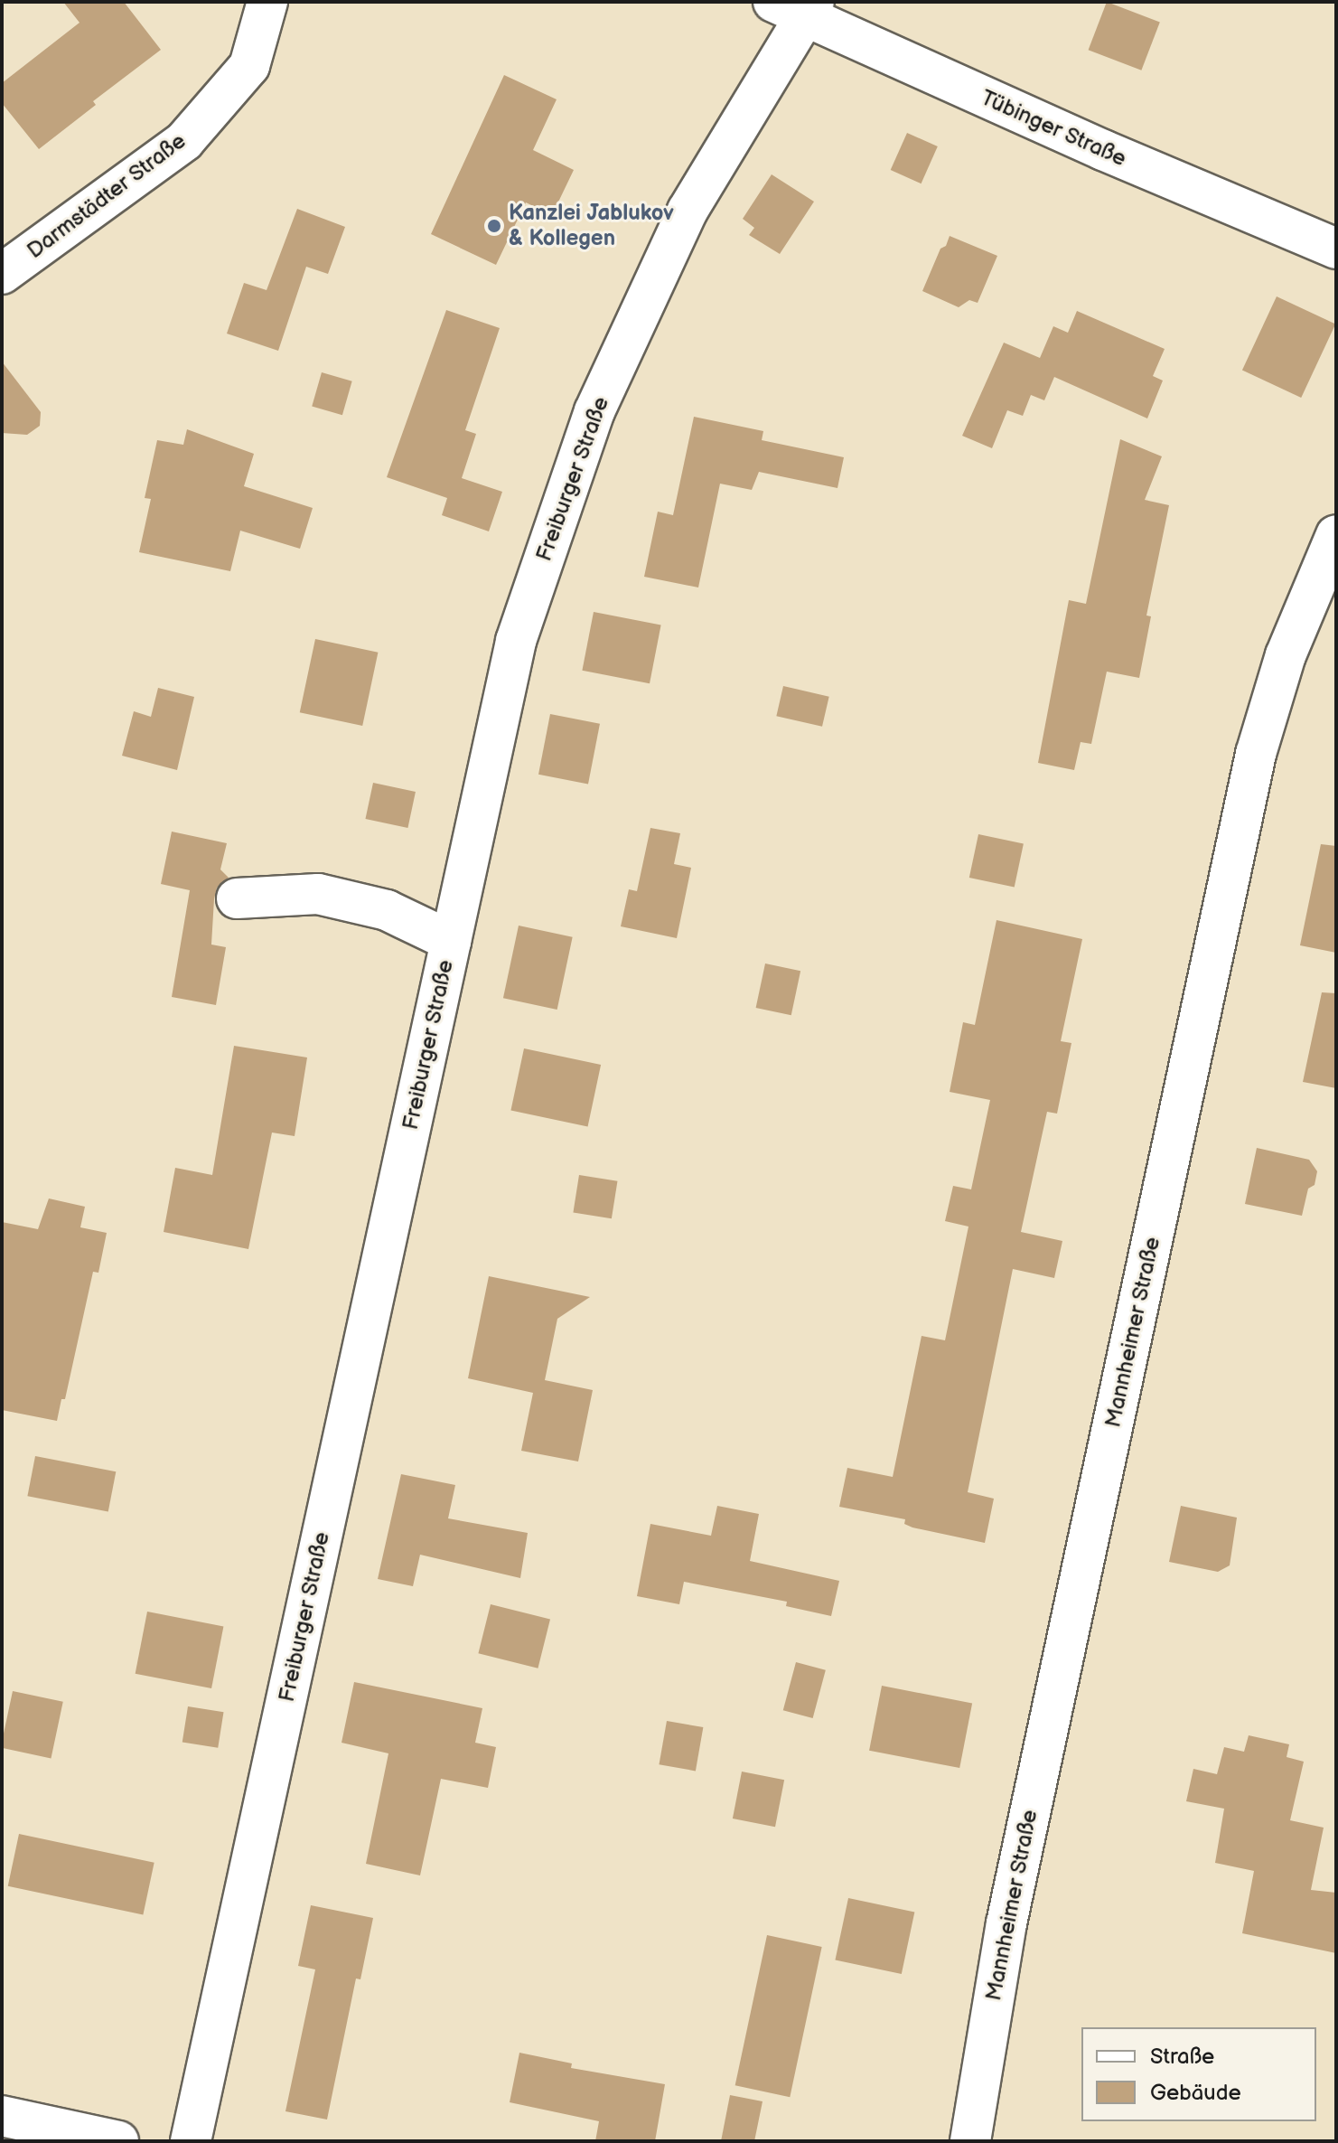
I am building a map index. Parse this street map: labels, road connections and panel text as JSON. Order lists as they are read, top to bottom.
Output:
{
  "streets": {
    "street": [
      "Tübinger Straße",
      "Darmstädter Straße",
      "Freiburger Straße",
      "Mannheimer Straße"
    ]
  },
  "crossings": [
    ["Tübinger Straße", "Freiburger Straße"]
  ],
  "places": ["Kanzlei Jablukov & Kollegen"],
  "legend": ["Straße", "Gebäude"]
}
